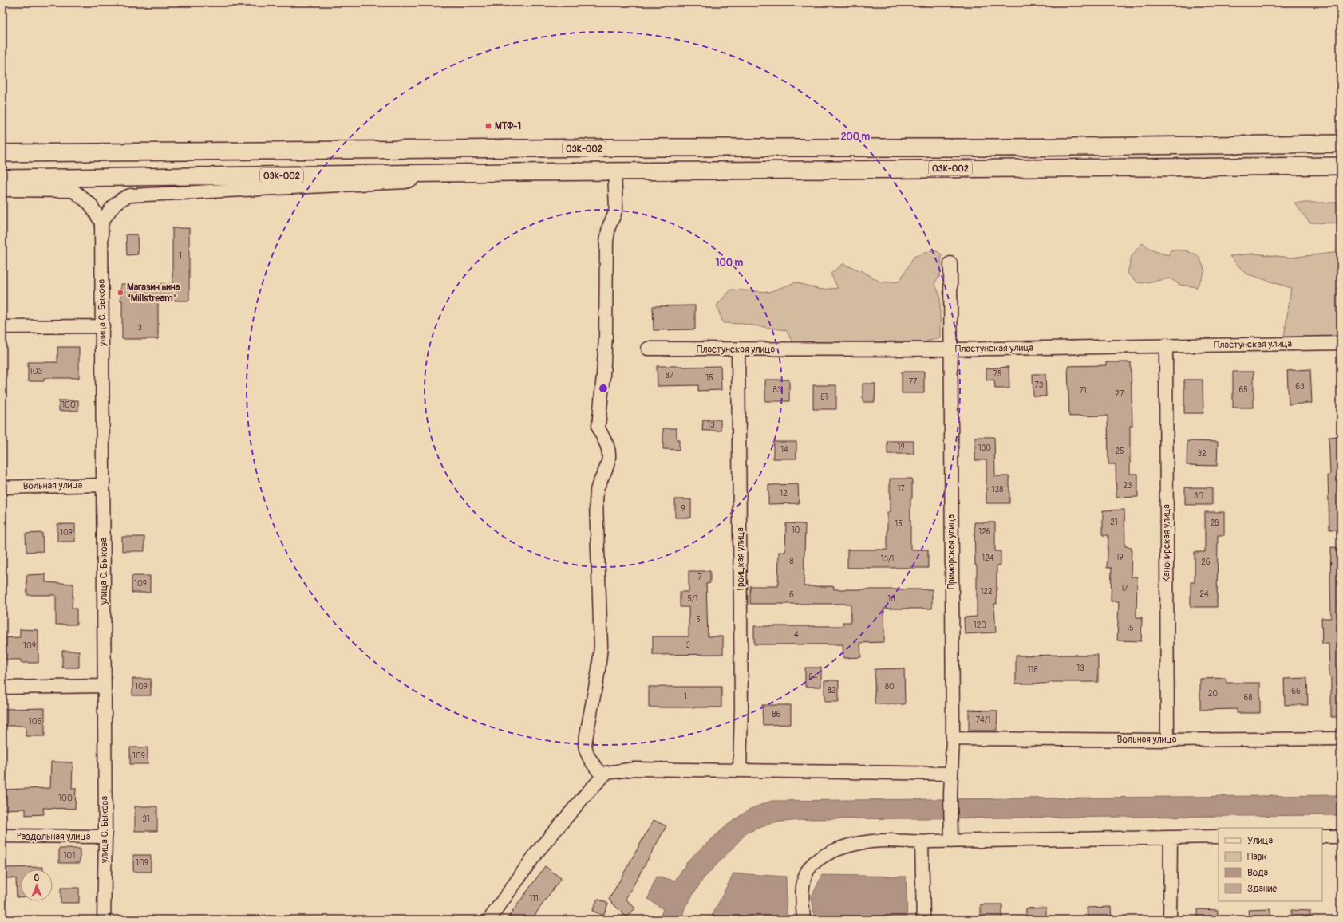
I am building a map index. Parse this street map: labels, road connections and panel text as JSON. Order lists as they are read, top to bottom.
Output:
{
  "streets": {
    "main road": ["03К-002"],
    "street": [
      "улица С. Быкова",
      "Пластунская улица",
      "Вольная улица",
      "Канонирская улица",
      "Приморская улица",
      "Троицкая улица",
      "Раздольная улица"
    ]
  },
  "crossings": [
    ["улица С. Быкова", "Вольная улица"],
    ["улица С. Быкова", "Раздольная улица"],
    ["Пластунская улица", "Канонирская улица"],
    ["Пластунская улица", "Приморская улица"],
    ["Пластунская улица", "Троицкая улица"],
    ["Вольная улица", "Канонирская улица"],
    ["Вольная улица", "Приморская улица"]
  ],
  "places": {
    "transit": ["МТФ-1"],
    "other": ["Магазин вина \"Millstream\""]
  },
  "house_numbers": [
    "1",
    "3",
    "103",
    "75",
    "87",
    "15",
    "77",
    "73",
    "63",
    "83",
    "65",
    "71",
    "27",
    "81",
    "100",
    "13",
    "19",
    "130",
    "14",
    "25",
    "32",
    "23",
    "17",
    "128",
    "12",
    "30",
    "9",
    "21",
    "28",
    "15",
    "10",
    "126",
    "109",
    "19",
    "124",
    "13/1",
    "8",
    "26",
    "7",
    "109",
    "17",
    "122",
    "24",
    "6",
    "5/1",
    "13",
    "5",
    "120",
    "15",
    "4",
    "3",
    "109",
    "13",
    "118",
    "84",
    "109",
    "80",
    "82",
    "66",
    "20",
    "1",
    "68",
    "86",
    "74/1",
    "106",
    "109",
    "100",
    "31",
    "101",
    "109",
    "111"
  ],
  "legend": [
    "Улица",
    "Парк",
    "Вода",
    "Здание"
  ],
  "north": "top",
  "rings": ["200 m", "100 m"]
}
